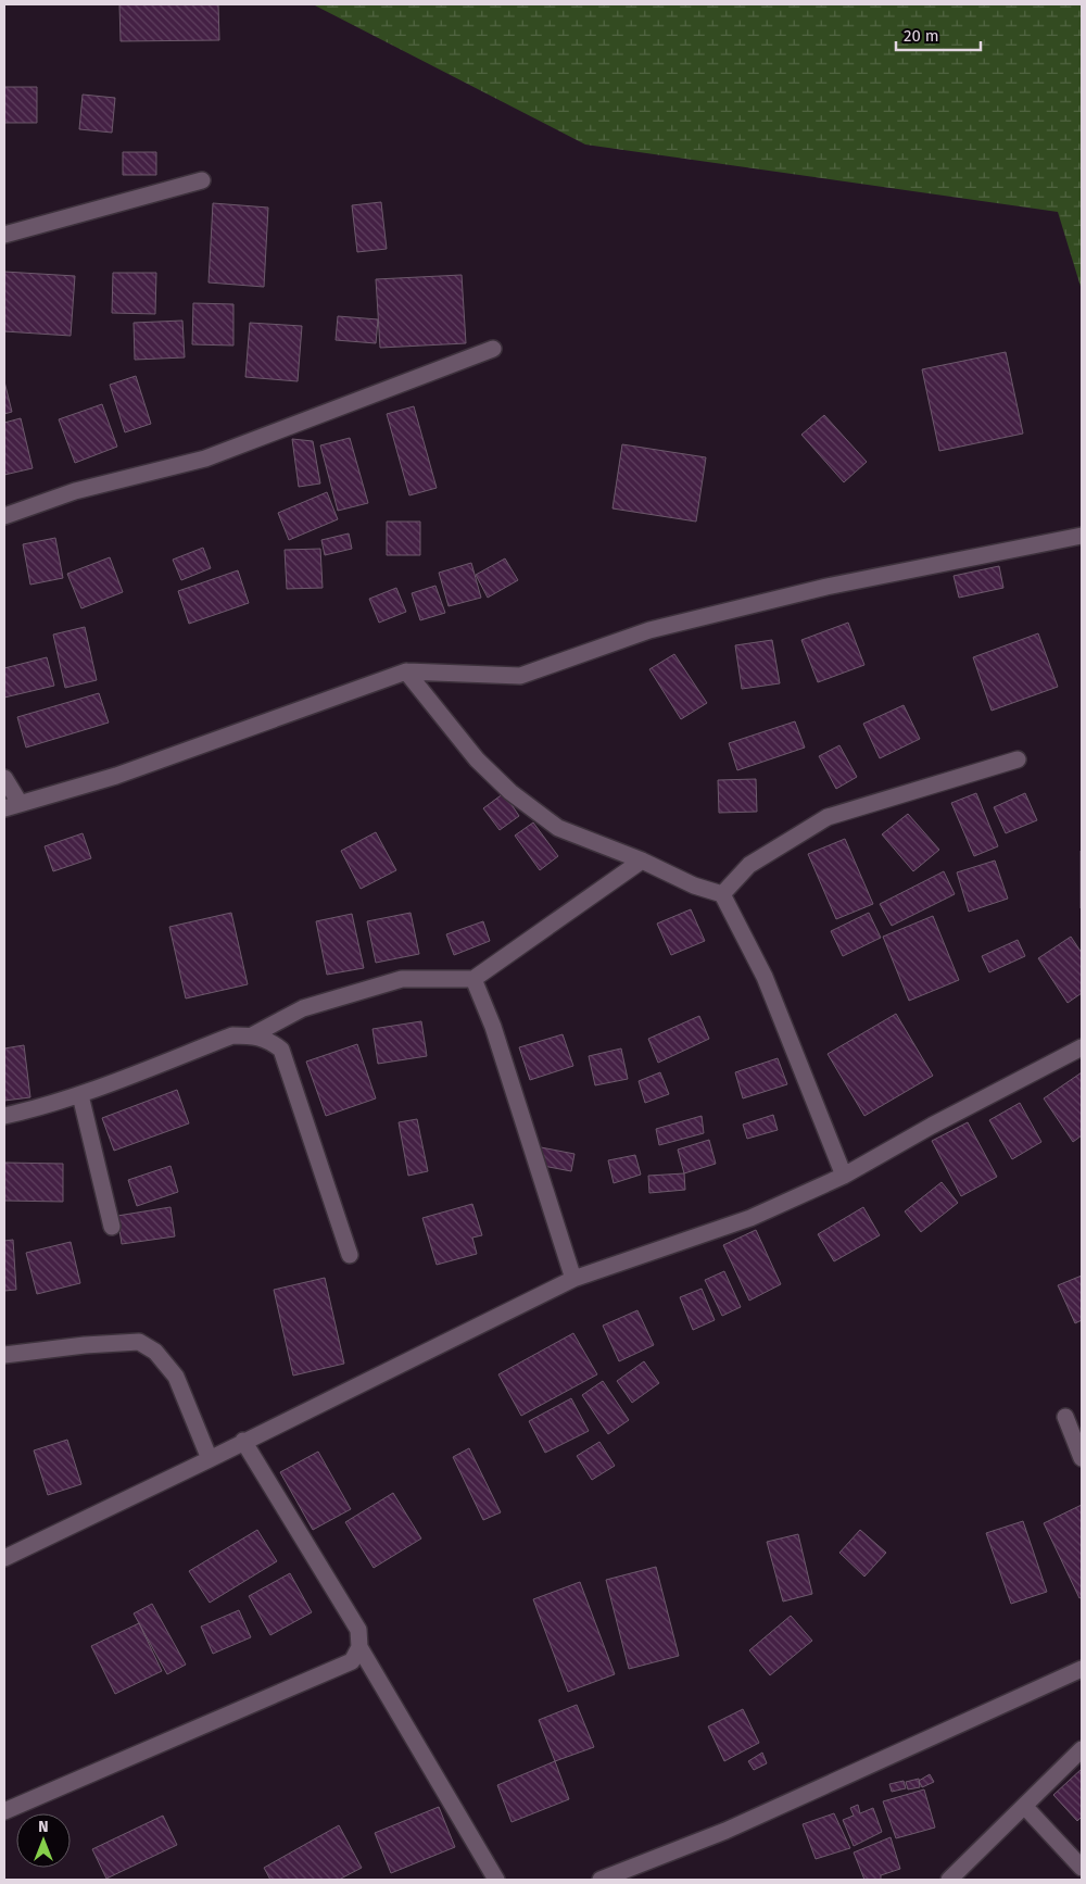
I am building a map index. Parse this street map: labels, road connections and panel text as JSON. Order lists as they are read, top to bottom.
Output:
{
  "scale_bar": "20 m",
  "north": "top"
}
